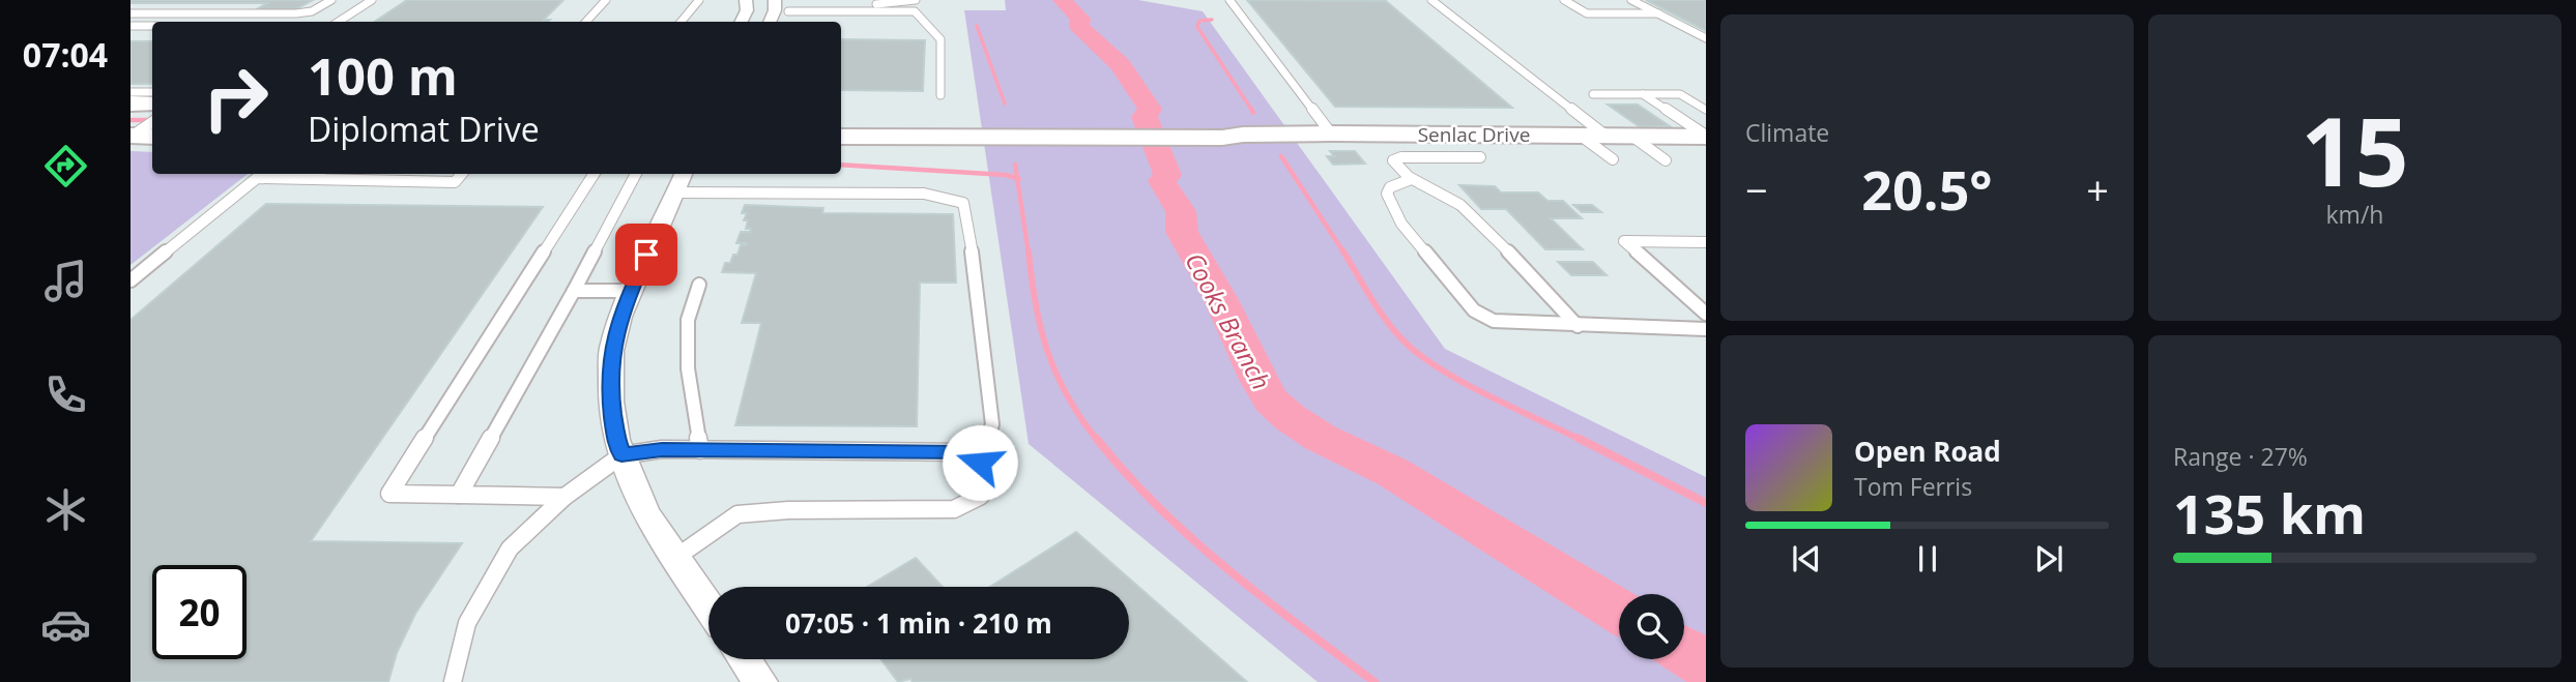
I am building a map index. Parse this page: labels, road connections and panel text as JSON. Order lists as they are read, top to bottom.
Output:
{
  "streets": {
    "street": ["Senlac Drive"]
  },
  "water": ["Cooks Branch"],
  "page": {
    "tabs": "07:04",
    "tile": [
      "Climate",
      ["15", "km/h"],
      ["Range · 27%", "135 km"]
    ],
    "turn": ["100 m", "Diplomat Drive"],
    "heat": ["−", "20.5°", "+"],
    "song": ["Open Road", "Tom Ferris"],
    "limit": "20",
    "trip": "07:05 · 1 min · 210 m"
  }
}
